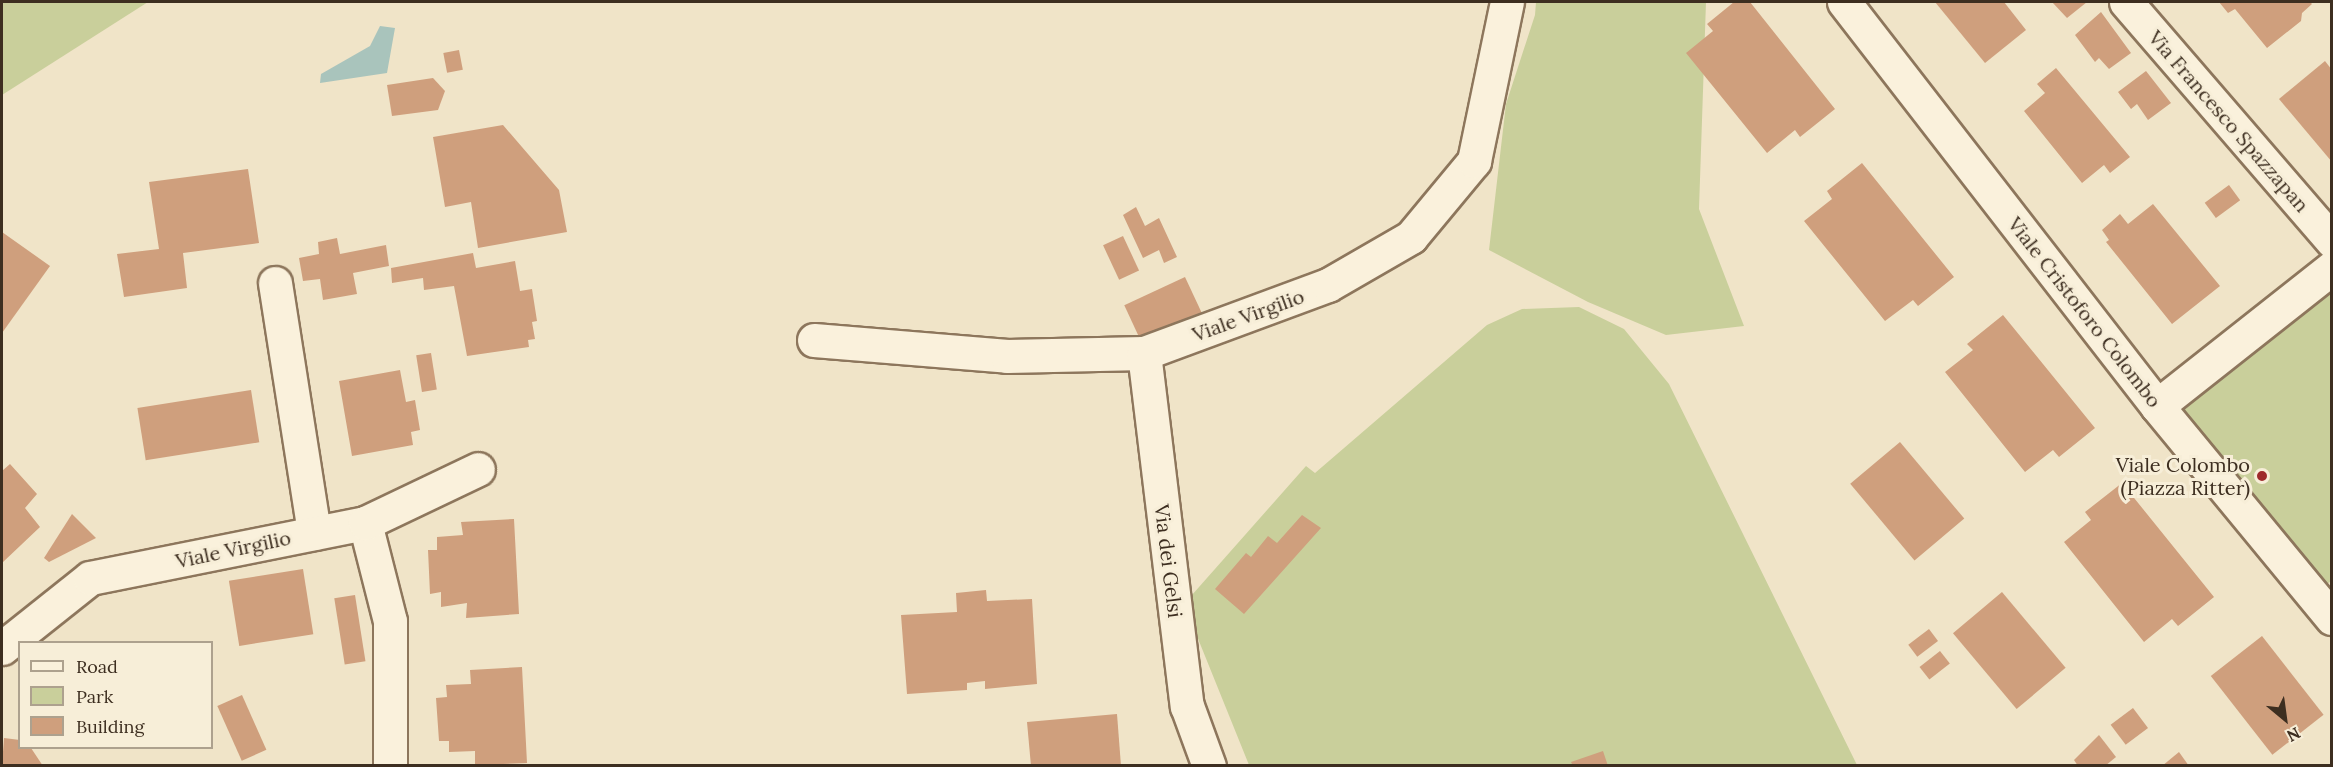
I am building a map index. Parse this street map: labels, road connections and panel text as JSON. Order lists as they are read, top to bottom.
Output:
{
  "streets": {
    "street": [
      "Via Francesco Spazzapan",
      "Viale Cristoforo Colombo",
      "Viale Virgilio",
      "Via dei Gelsi"
    ]
  },
  "crossings": [
    ["Viale Virgilio", "Via dei Gelsi"]
  ],
  "places": ["Viale Colombo (Piazza Ritter)"],
  "legend": ["Road", "Park", "Building"],
  "north": "bottom right"
}
